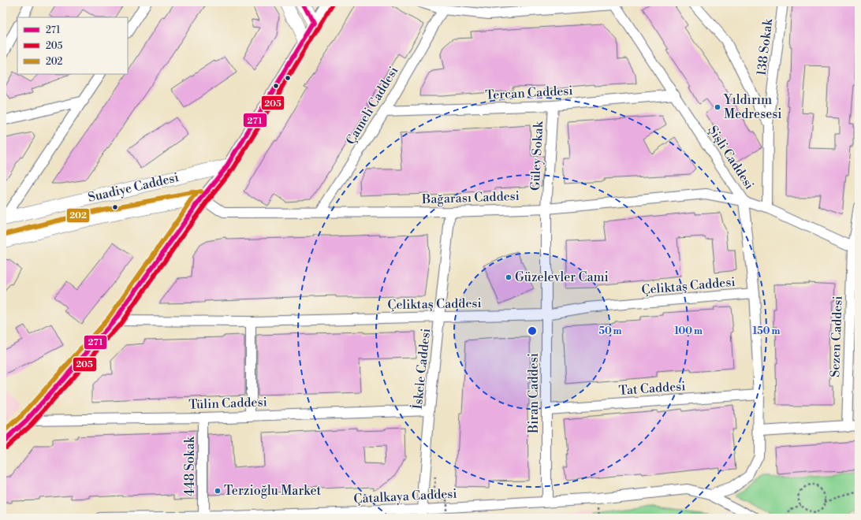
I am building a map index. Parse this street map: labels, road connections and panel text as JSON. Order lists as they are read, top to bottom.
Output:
{
  "streets": {
    "main road": ["Suadiye Caddesi"],
    "street": [
      "138 Sokak",
      "Tercan Caddesi",
      "Çameli Caddesi",
      "Güley Sokak",
      "Şişli Caddesi",
      "Bağarası Caddesi",
      "Çeliktaş Caddesi",
      "Sezen Caddesi",
      "İskele Caddesi",
      "Tat Caddesi",
      "Biran Caddesi",
      "Tülin Caddesi",
      "448 Sokak",
      "Çatalkaya Caddesi"
    ]
  },
  "crossings": [
    ["138 Sokak", "Bağarası Caddesi"],
    ["Tercan Caddesi", "Çameli Caddesi"],
    ["Tercan Caddesi", "Güley Sokak"],
    ["Tercan Caddesi", "Şişli Caddesi"],
    ["Çameli Caddesi", "Bağarası Caddesi"],
    ["Güley Sokak", "Bağarası Caddesi"],
    ["Güley Sokak", "Biran Caddesi"],
    ["Şişli Caddesi", "Bağarası Caddesi"],
    ["Şişli Caddesi", "Çeliktaş Caddesi"],
    ["Şişli Caddesi", "Tat Caddesi"],
    ["Şişli Caddesi", "Çatalkaya Caddesi"],
    ["Suadiye Caddesi", "Bağarası Caddesi"],
    ["Bağarası Caddesi", "Sezen Caddesi"],
    ["Bağarası Caddesi", "İskele Caddesi"],
    ["Bağarası Caddesi", "Biran Caddesi"],
    ["Çeliktaş Caddesi", "İskele Caddesi"],
    ["Çeliktaş Caddesi", "Biran Caddesi"],
    ["İskele Caddesi", "Tülin Caddesi"],
    ["İskele Caddesi", "Çatalkaya Caddesi"],
    ["Tat Caddesi", "Biran Caddesi"],
    ["Biran Caddesi", "Çatalkaya Caddesi"],
    ["Tülin Caddesi", "448 Sokak"],
    ["448 Sokak", "Çatalkaya Caddesi"]
  ],
  "places": ["Yıldırım Medresesi", "Güzelevler Cami", "Terzioğlu Market"],
  "lines": ["transit line 271", "transit line 205", "transit line 202"],
  "legend": ["271", "205", "202"],
  "rings": ["50 m", "100 m", "150 m"]
}
